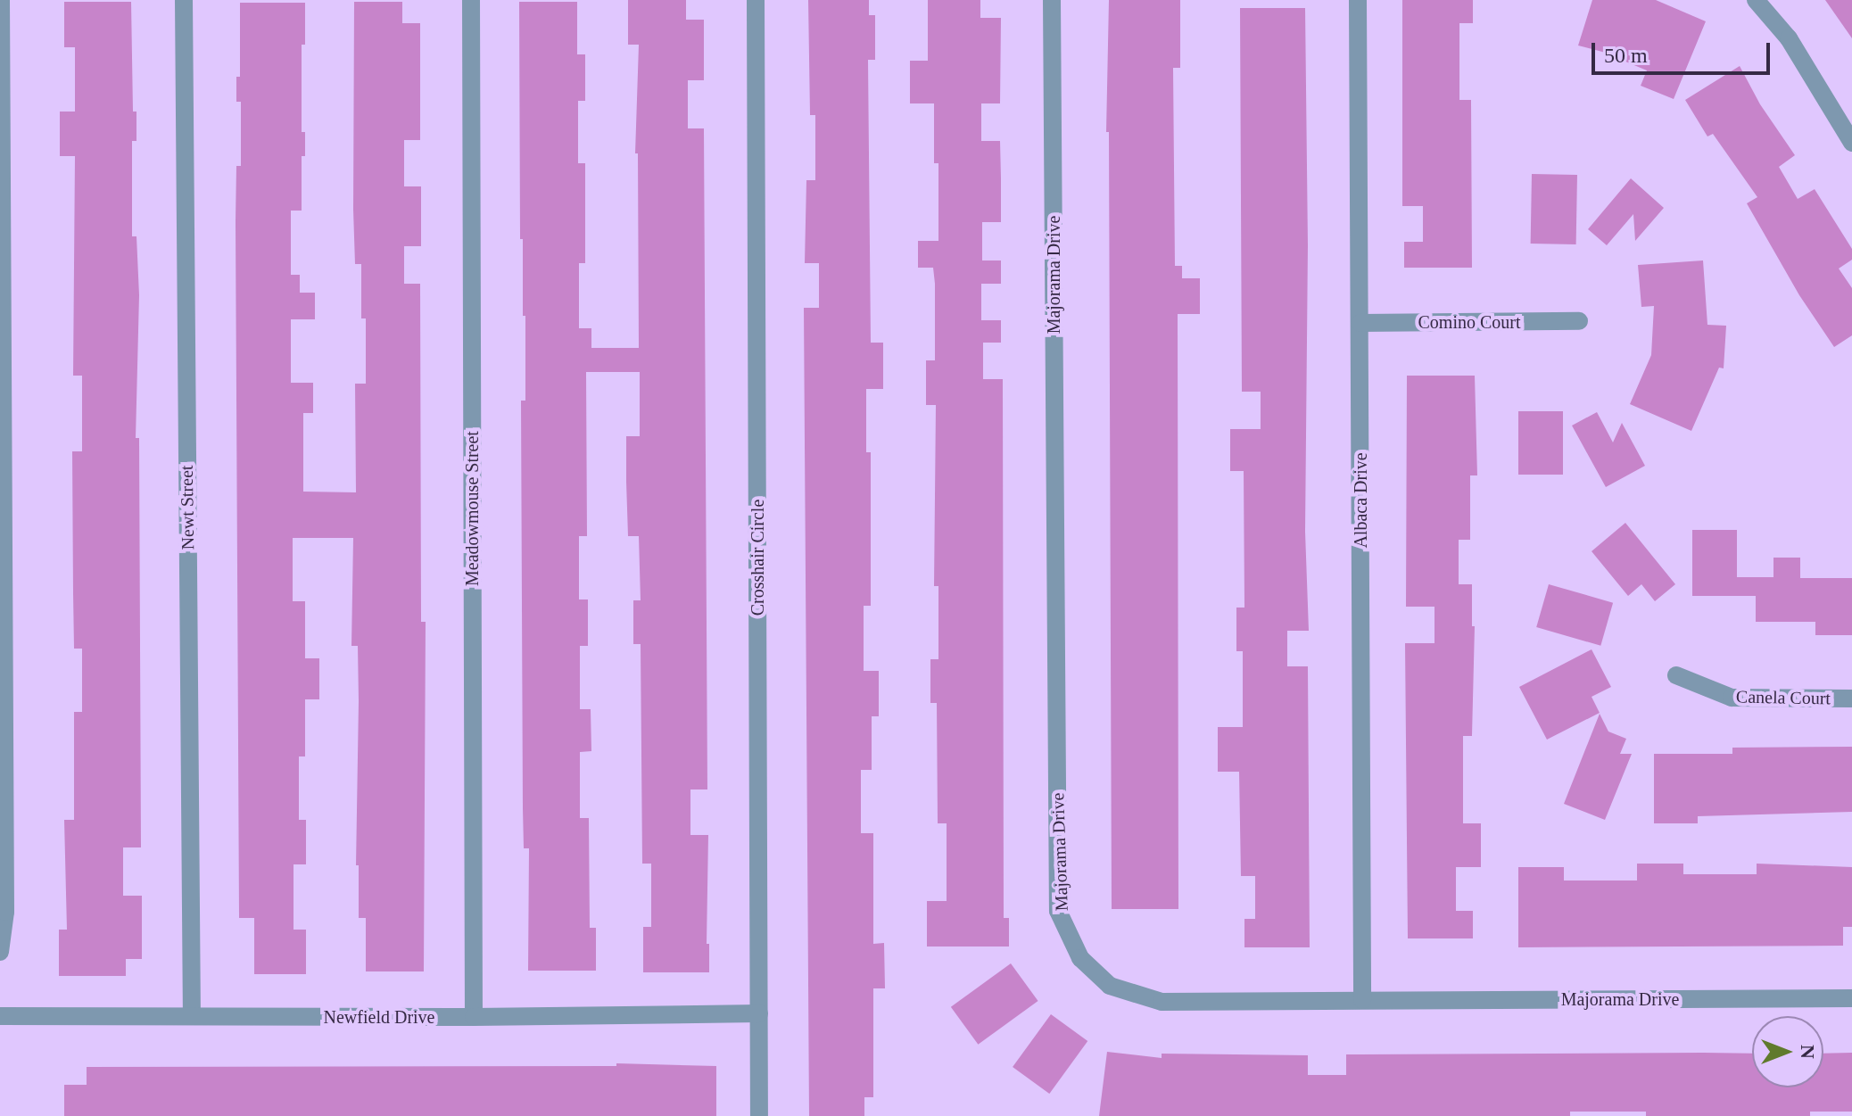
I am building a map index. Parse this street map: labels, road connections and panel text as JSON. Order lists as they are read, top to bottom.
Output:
{
  "streets": {
    "street": [
      "Majorama Drive",
      "Comino Court",
      "Albaca Drive",
      "Newt Street",
      "Meadowmouse Street",
      "Crosshair Circle",
      "Canela Court",
      "Newfield Drive"
    ]
  },
  "crossings": [
    ["Majorama Drive", "Albaca Drive"],
    ["Comino Court", "Albaca Drive"],
    ["Newt Street", "Newfield Drive"],
    ["Meadowmouse Street", "Newfield Drive"],
    ["Crosshair Circle", "Newfield Drive"]
  ],
  "scale_bar": "50 m",
  "north": "right"
}
